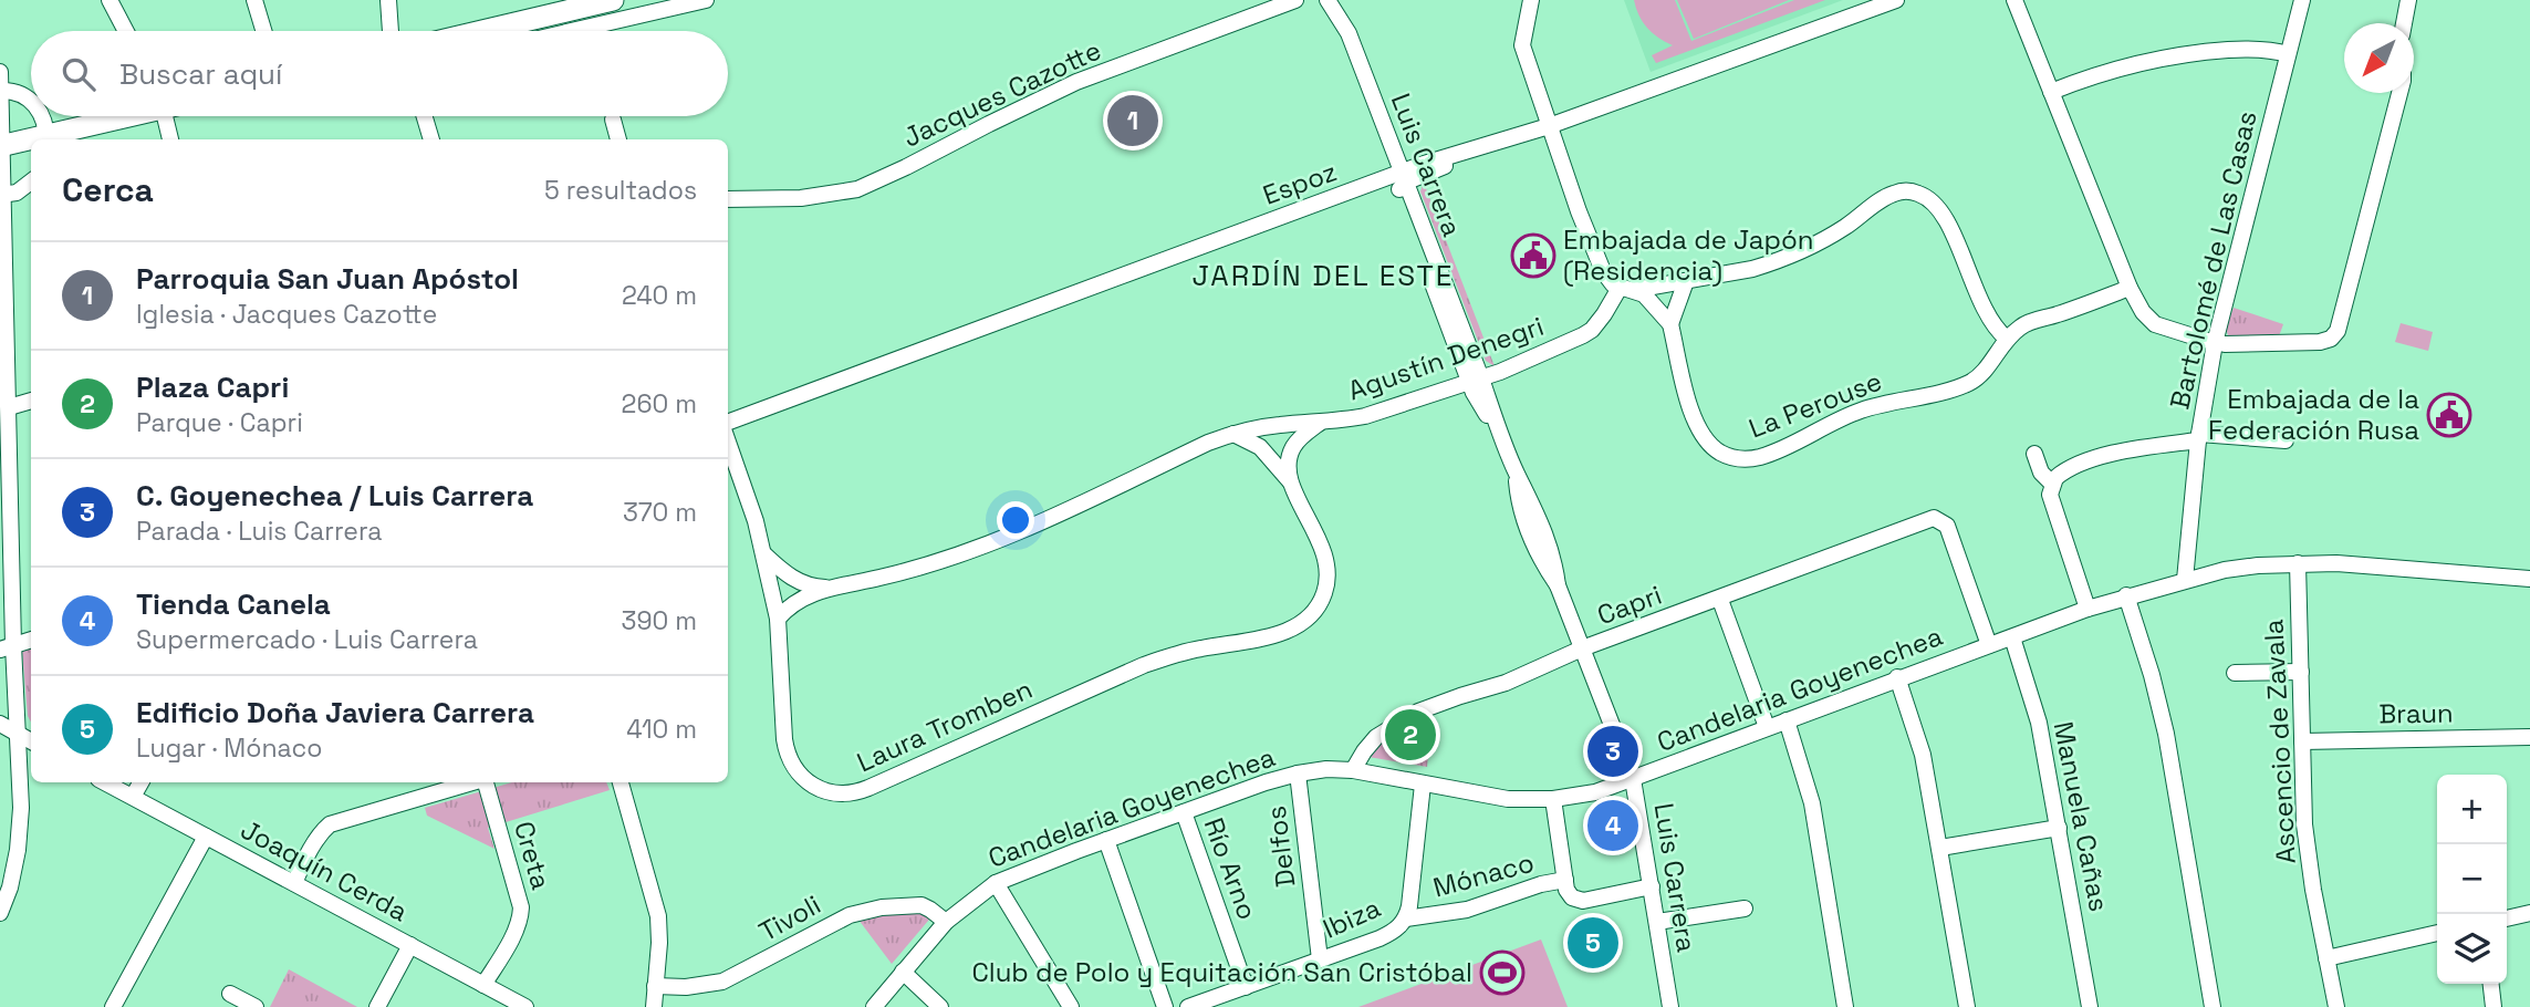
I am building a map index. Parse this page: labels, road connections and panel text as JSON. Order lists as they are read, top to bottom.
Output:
{
  "streets": {
    "street": [
      "Jacques Cazotte",
      "Luis Carrera",
      "Espoz",
      "Bartolomé de Las Casas",
      "Agustín Denegri",
      "La Perouse",
      "Capri",
      "Candelaria Goyenechea",
      "Braun",
      "Laura Tromben",
      "Ascencio de Zavala",
      "Manuela Cañas",
      "Delfos",
      "Creta",
      "Río Arno",
      "Joaquín Cerda",
      "Mónaco",
      "Tivoli",
      "Ibiza"
    ]
  },
  "crossings": [
    ["Luis Carrera", "Espoz"],
    ["Luis Carrera", "Agustín Denegri"],
    ["Luis Carrera", "Capri"],
    ["Luis Carrera", "Candelaria Goyenechea"],
    ["Luis Carrera", "Mónaco"],
    ["Espoz", "La Perouse"],
    ["Bartolomé de Las Casas", "Candelaria Goyenechea"],
    ["Agustín Denegri", "La Perouse"],
    ["Agustín Denegri", "Laura Tromben"],
    ["Capri", "Candelaria Goyenechea"],
    ["Candelaria Goyenechea", "Ascencio de Zavala"],
    ["Candelaria Goyenechea", "Manuela Cañas"],
    ["Candelaria Goyenechea", "Delfos"],
    ["Candelaria Goyenechea", "Río Arno"],
    ["Candelaria Goyenechea", "Tivoli"],
    ["Candelaria Goyenechea", "Ibiza"],
    ["Braun", "Ascencio de Zavala"],
    ["Delfos", "Ibiza"],
    ["Creta", "Joaquín Cerda"],
    ["Río Arno", "Ibiza"],
    ["Mónaco", "Ibiza"]
  ],
  "districts": ["JARDÍN DEL ESTE"],
  "places": {
    "public building": ["Embajada de Japón (Residencia)", "Embajada de la Federación Rusa"],
    "sports": ["Club de Polo y Equitación San Cristóbal"]
  },
  "north": "bottom left",
  "page": {
    "search": "Buscar aquí",
    "pins": [
      "1",
      "2",
      "3",
      "4",
      "5"
    ],
    "heading": ["Cerca", "5 resultados"],
    "list": [
      {
        "mark": "1",
        "name": "Parroquia San Juan Apóstol",
        "note": "Iglesia · Jacques Cazotte",
        "value": "240 m"
      },
      {
        "mark": "2",
        "name": "Plaza Capri",
        "note": "Parque · Capri",
        "value": "260 m"
      },
      {
        "mark": "3",
        "name": "C. Goyenechea / Luis Carrera",
        "note": "Parada · Luis Carrera",
        "value": "370 m"
      },
      {
        "mark": "4",
        "name": "Tienda Canela",
        "note": "Supermercado · Luis Carrera",
        "value": "390 m"
      },
      {
        "mark": "5",
        "name": "Edificio Doña Javiera Carrera",
        "note": "Lugar · Mónaco",
        "value": "410 m"
      }
    ],
    "map_buttons": ["+", "−"]
  }
}
